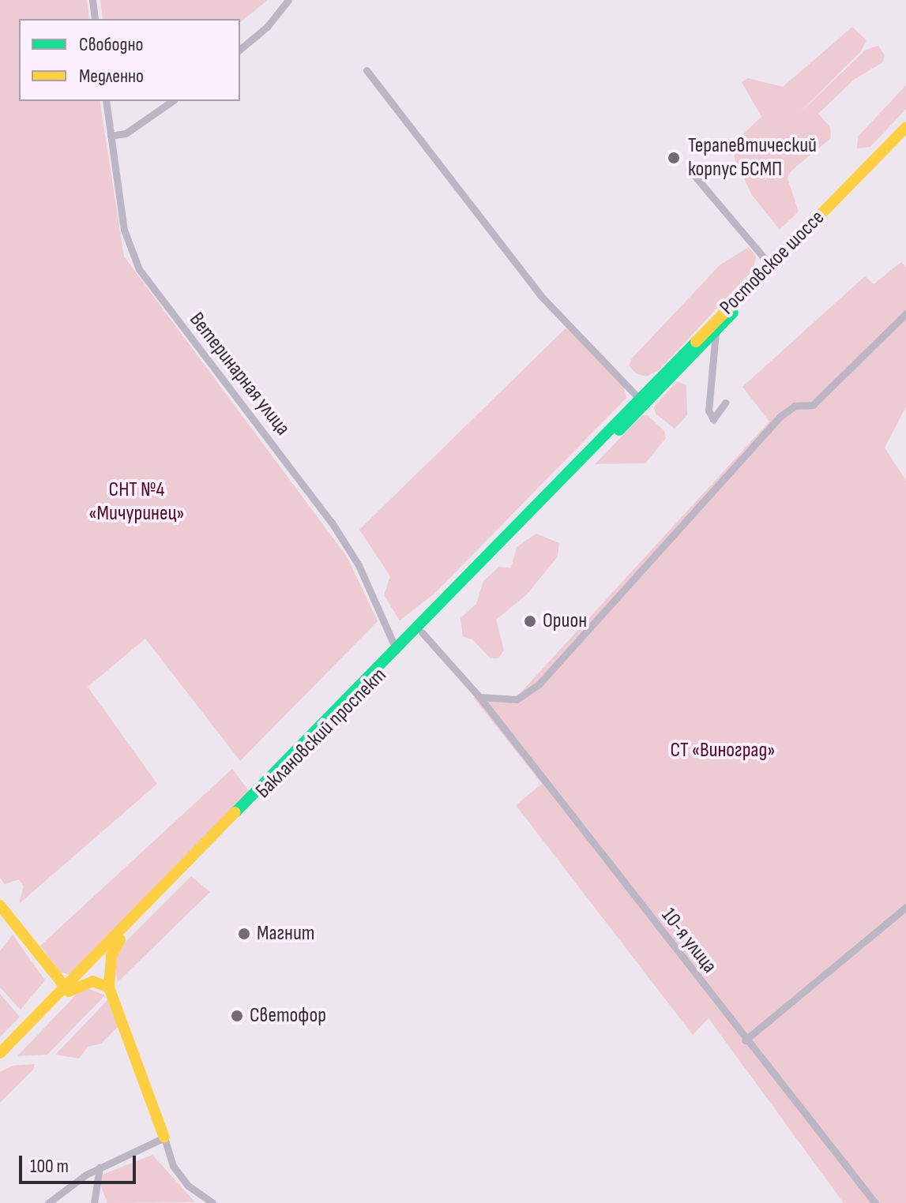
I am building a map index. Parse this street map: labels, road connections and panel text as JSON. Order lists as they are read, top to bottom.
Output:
{
  "streets": {
    "main road": ["Ростовское шоссе", "Баклановский проспект"],
    "street": ["Ветеринарная улица", "10-я улица"]
  },
  "crossings": [
    ["Ростовское шоссе", "Баклановский проспект"],
    ["Ветеринарная улица", "Баклановский проспект"],
    ["Баклановский проспект", "10-я улица"]
  ],
  "parks": ["СНТ №4 «Мичуринец»", "СТ «Виноград»"],
  "places": [
    "Терапевтический корпус БСМП",
    "Орион",
    "Магнит",
    "Светофор"
  ],
  "legend": ["Свободно", "Медленно"],
  "scale_bar": "100 m"
}
